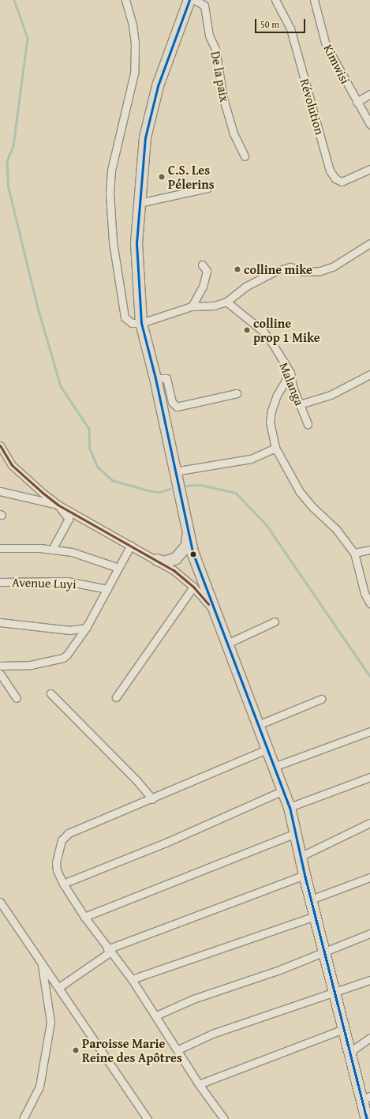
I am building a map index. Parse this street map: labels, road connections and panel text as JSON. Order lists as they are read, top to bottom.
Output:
{
  "streets": {
    "street": [
      "Kimwisi",
      "De la paix",
      "Révolution",
      "Malanga",
      "Avenue Luyi"
    ]
  },
  "places": [
    "C.S. Les Pélerins",
    "colline mike",
    "colline prop 1 Mike",
    "Paroisse Marie Reine des Apôtres"
  ],
  "scale_bar": "50 m"
}
